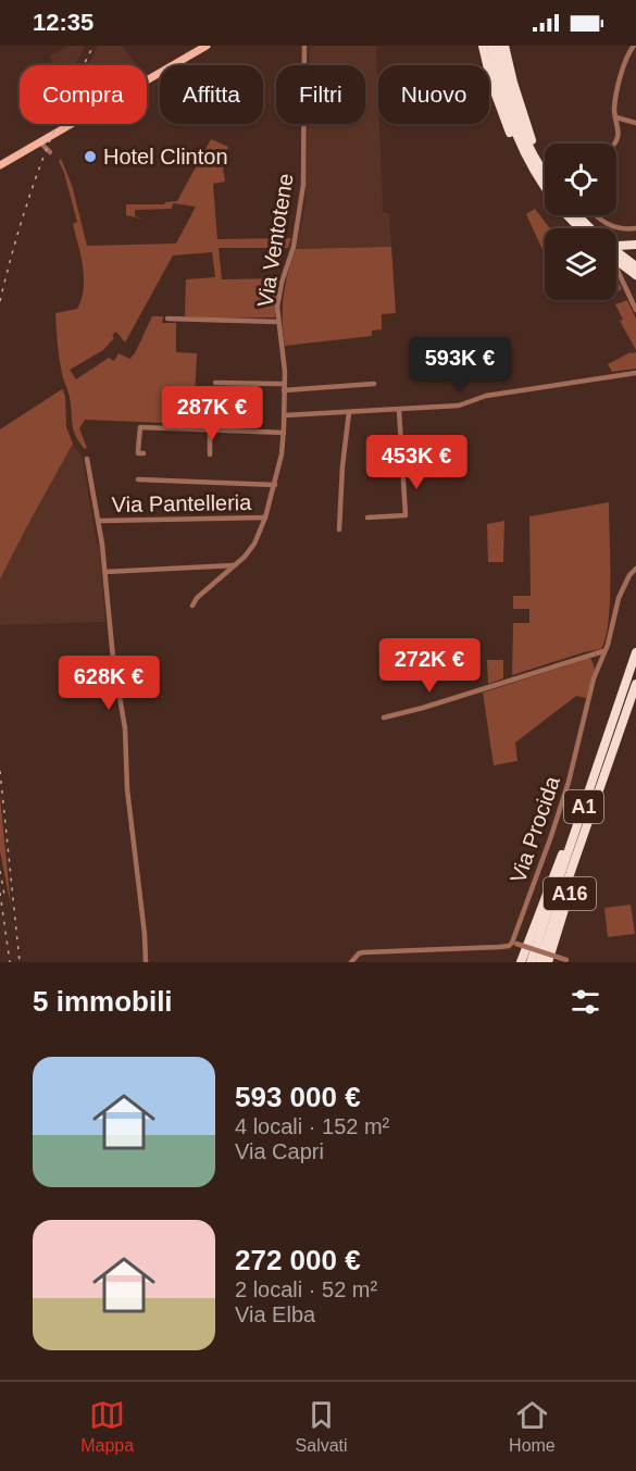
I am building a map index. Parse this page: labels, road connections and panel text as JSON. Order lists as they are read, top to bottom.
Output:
{
  "streets": {
    "highway": ["A1", "A16"],
    "street": ["Via Ventotene", "Via Pantelleria", "Via Procida"]
  },
  "crossings": [
    ["Via Ventotene", "Via Pantelleria"],
    ["A1", "A16"]
  ],
  "places": ["Hotel Clinton"],
  "page": {
    "status": "12:35",
    "chip": [
      "Compra",
      "Affitta",
      "Filtri",
      "Nuovo"
    ],
    "price": [
      "593K €",
      "287K €",
      "453K €",
      "272K €",
      "628K €"
    ],
    "heading": "5 immobili",
    "list": [
      {
        "name": "593 000 €",
        "note": "4 locali · 152 m² · Via Capri"
      },
      {
        "name": "272 000 €",
        "note": "2 locali · 52 m² · Via Elba"
      }
    ],
    "tabs": ["Mappa", "Salvati", "Home"]
  }
}
